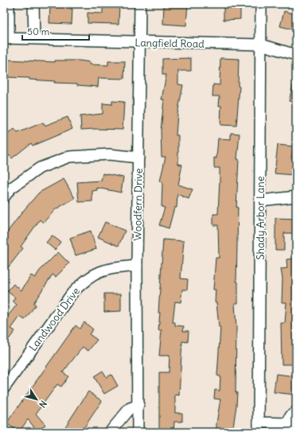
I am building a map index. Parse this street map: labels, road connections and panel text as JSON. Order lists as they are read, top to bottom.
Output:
{
  "streets": {
    "street": [
      "Langfield Road",
      "Woodfern Drive",
      "Shady Arbor Lane",
      "Landwood Drive"
    ]
  },
  "crossings": [
    ["Langfield Road", "Woodfern Drive"],
    ["Langfield Road", "Shady Arbor Lane"],
    ["Woodfern Drive", "Landwood Drive"]
  ],
  "scale_bar": "50 m",
  "north": "bottom right"
}
